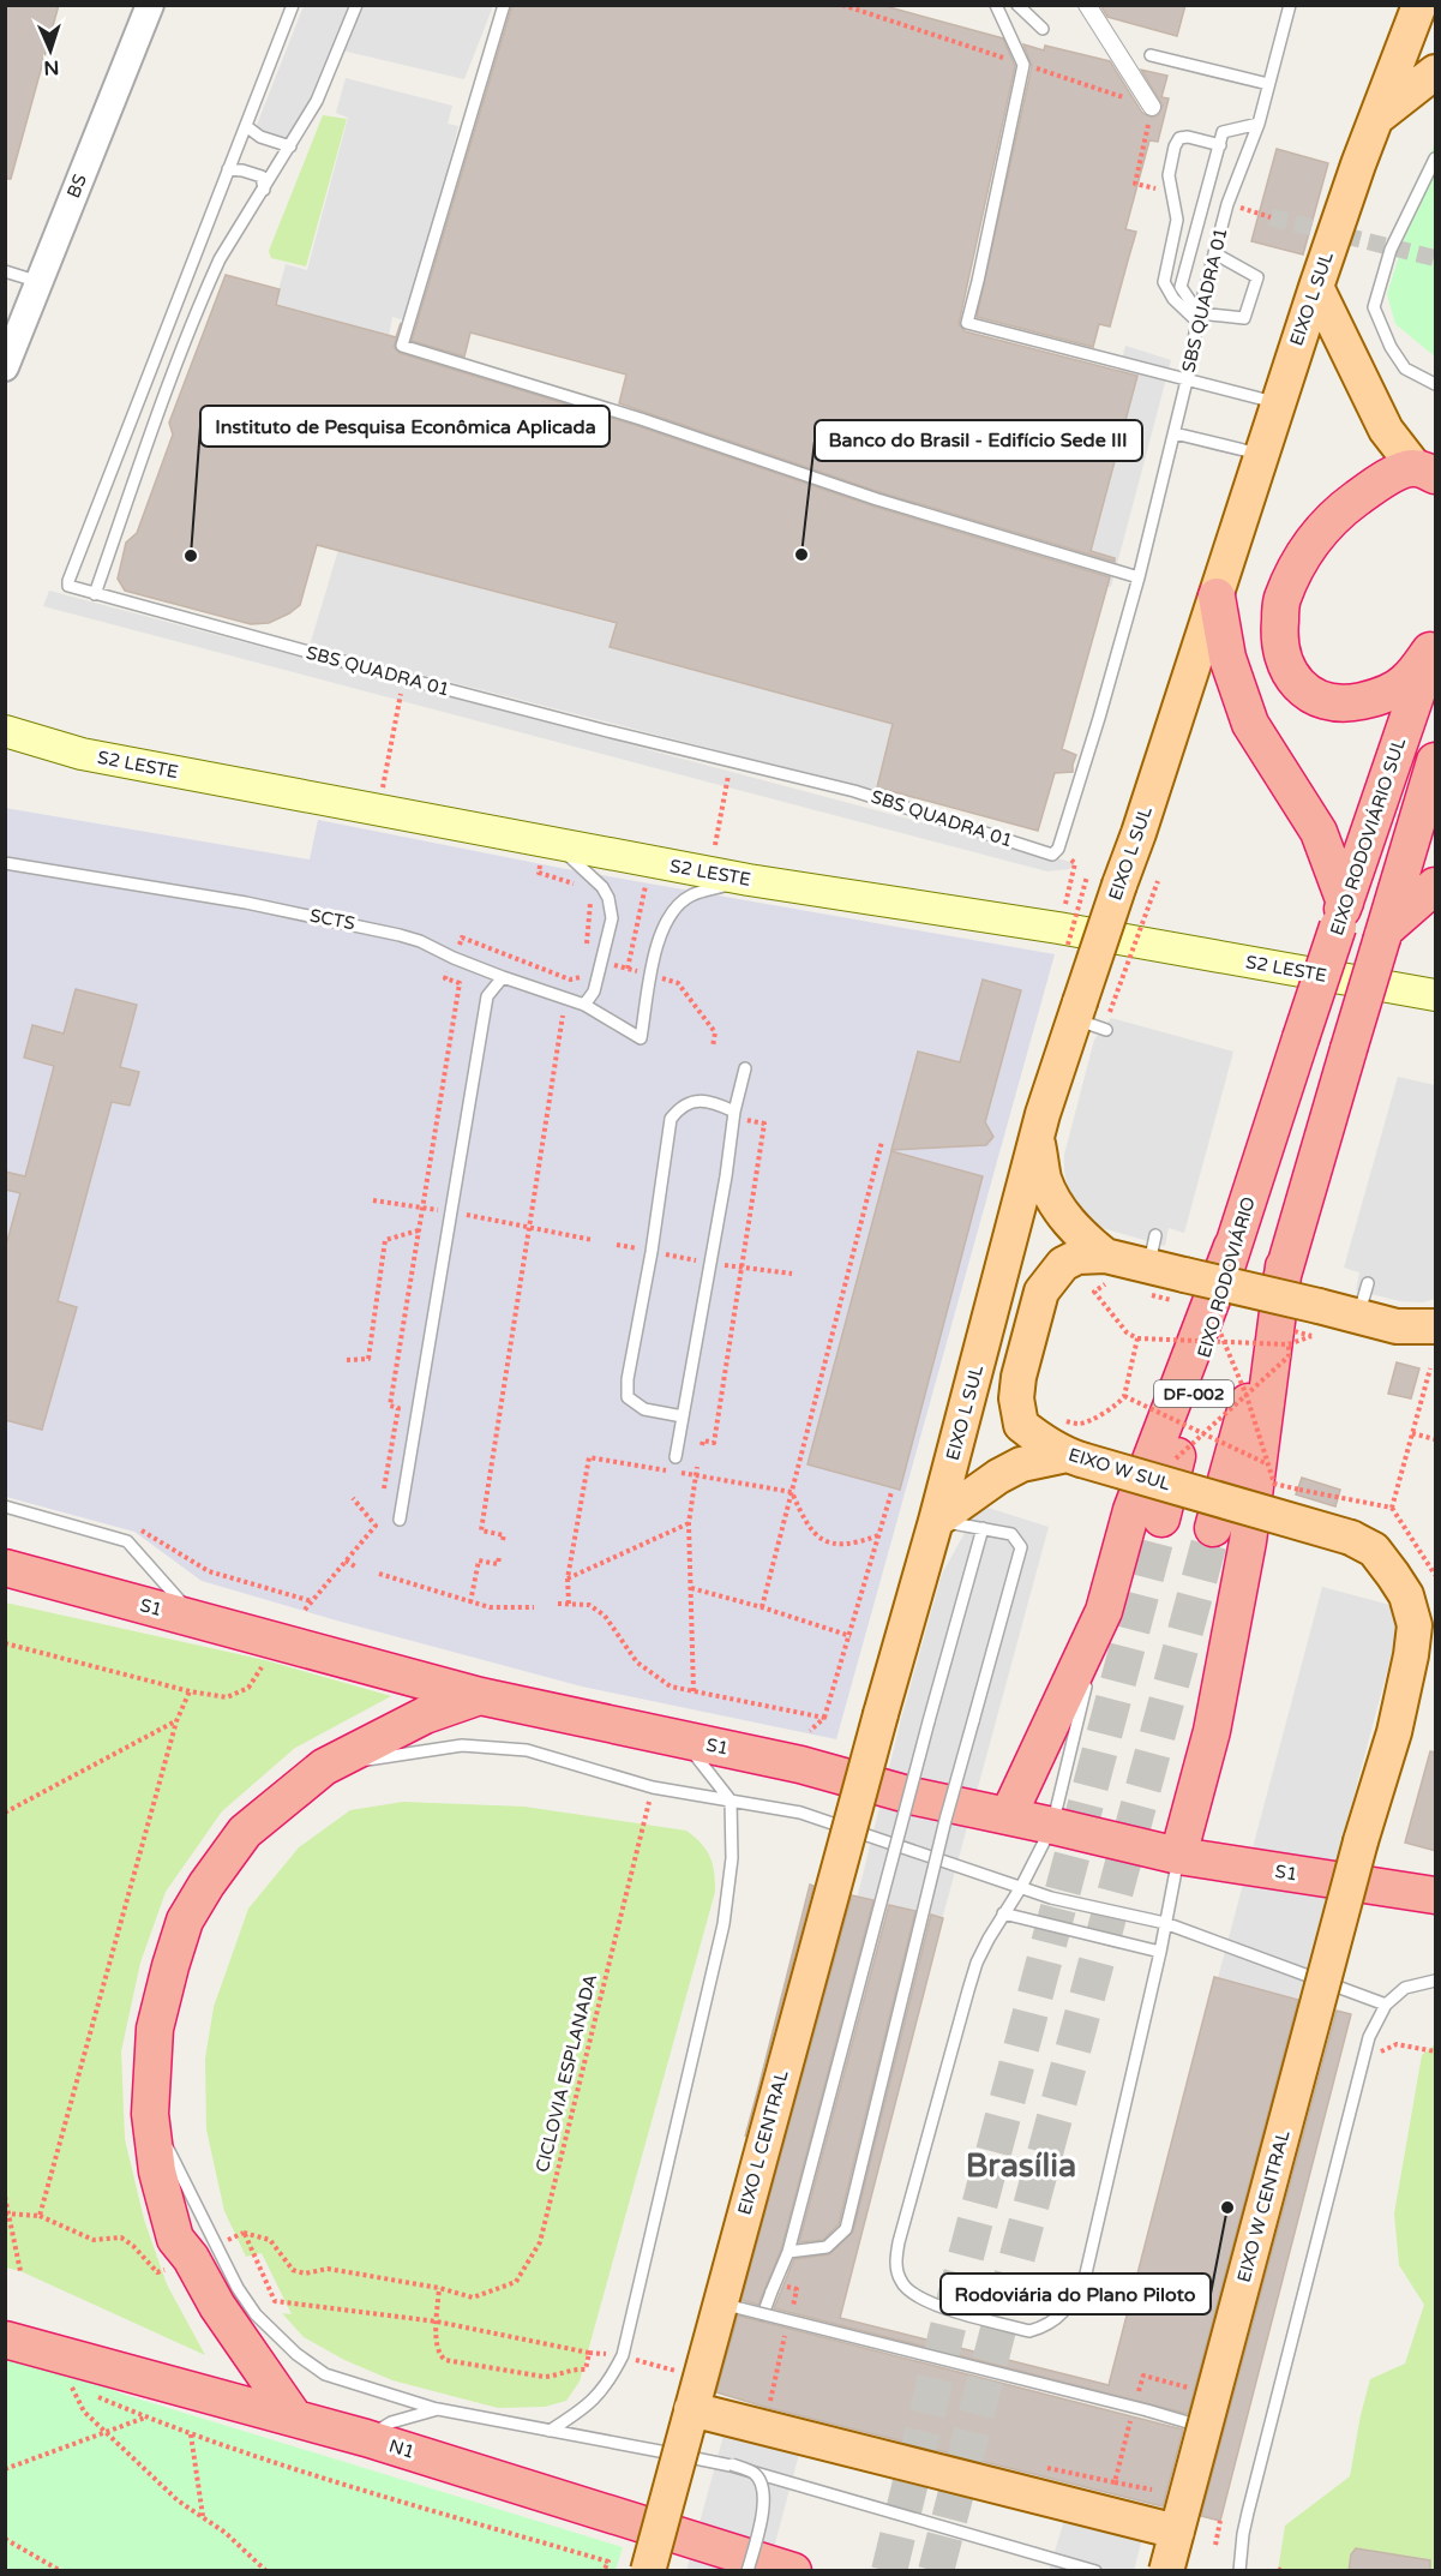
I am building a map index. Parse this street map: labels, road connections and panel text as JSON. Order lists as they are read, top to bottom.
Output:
{
  "streets": {
    "highway": [
      "EIXO RODOVIÁRIO SUL",
      "EIXO RODOVIÁRIO",
      "DF-002",
      "S1",
      "N1"
    ],
    "main road": [
      "EIXO L SUL",
      "S2 LESTE",
      "EIXO W SUL",
      "EIXO L CENTRAL",
      "EIXO W CENTRAL"
    ],
    "street": ["BS"],
    "lane": ["SBS QUADRA 01", "SCTS"],
    "path": ["CICLOVIA ESPLANADA"]
  },
  "crossings": [
    ["EIXO L SUL", "EIXO L CENTRAL"],
    ["S2 LESTE", "SCTS"],
    ["EIXO RODOVIÁRIO SUL", "EIXO RODOVIÁRIO"],
    ["EIXO W SUL", "EIXO W CENTRAL"]
  ],
  "districts": ["Brasília"],
  "places": ["Banco do Brasil - Edifício Sede III", "Instituto de Pesquisa Econômica Aplicada", "Rodoviária do Plano Piloto"],
  "north": "bottom"
}
